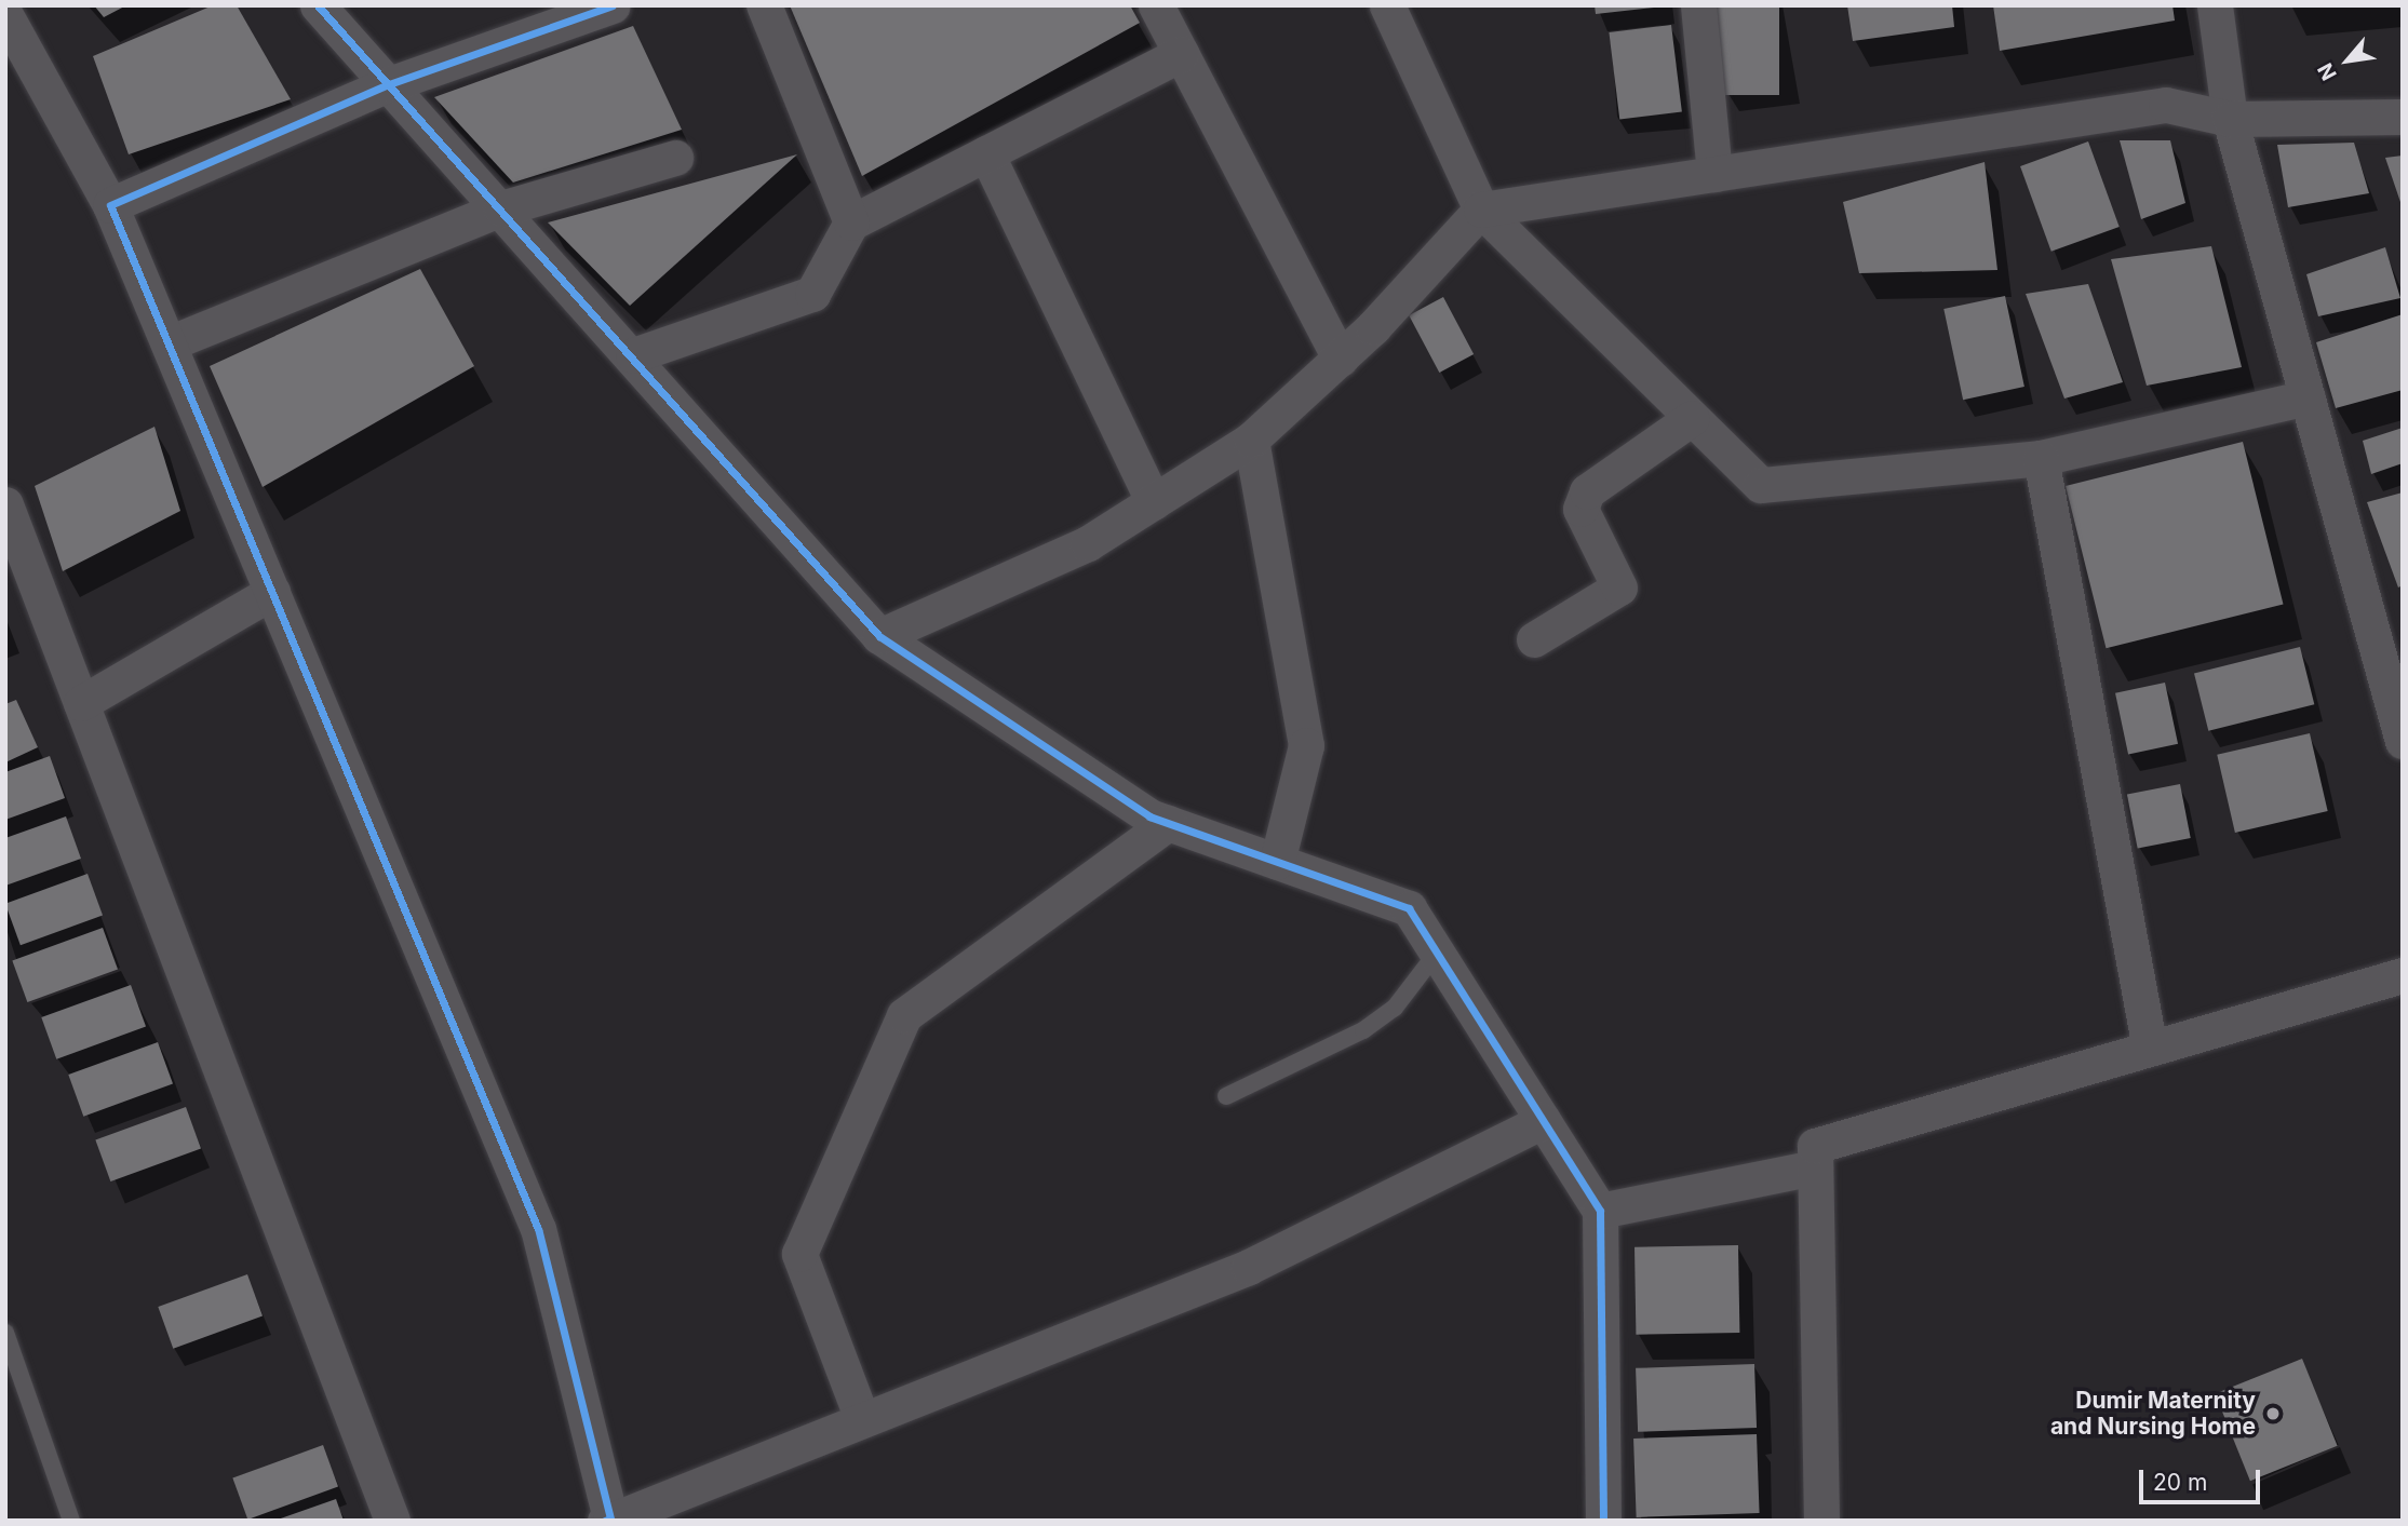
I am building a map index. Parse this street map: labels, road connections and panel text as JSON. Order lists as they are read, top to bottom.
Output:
{
  "places": ["Dumir Maternity and Nursing Home"],
  "scale_bar": "20 m",
  "north": "bottom left"
}
